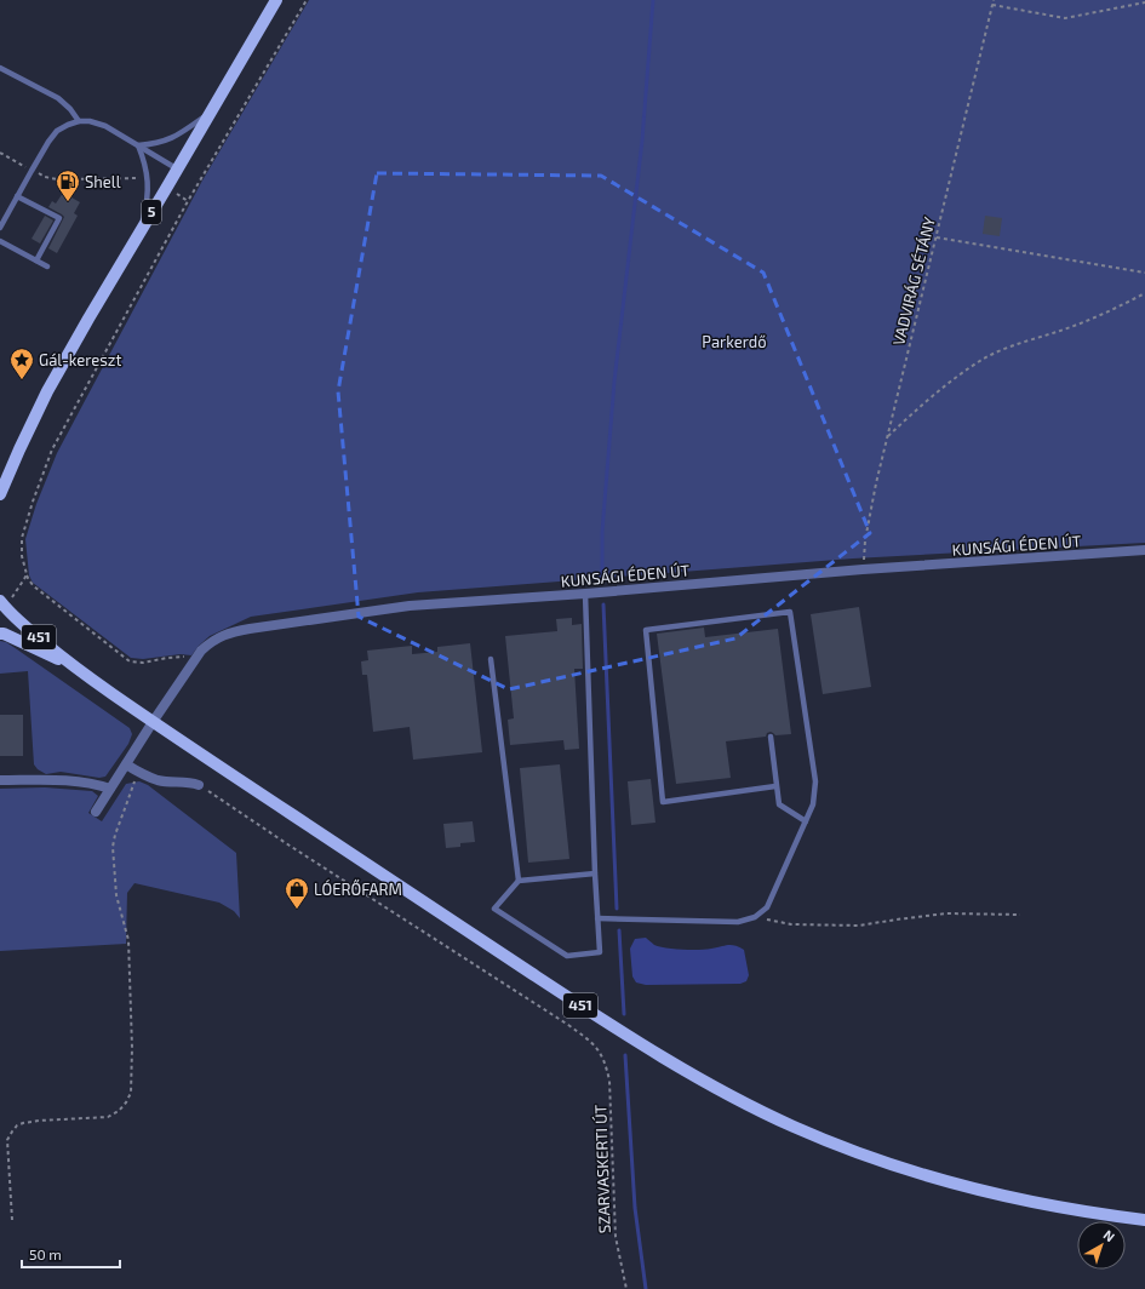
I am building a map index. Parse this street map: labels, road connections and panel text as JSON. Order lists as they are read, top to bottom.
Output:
{
  "streets": {
    "main road": ["5", "451"],
    "street": ["KUNSÁGI ÉDEN ÚT"],
    "path": ["VADVIRÁG SÉTÁNY", "SZARVASKERTI ÚT"]
  },
  "crossings": [
    ["VADVIRÁG SÉTÁNY", "KUNSÁGI ÉDEN ÚT"],
    ["KUNSÁGI ÉDEN ÚT", "451"]
  ],
  "parks": ["Parkerdő"],
  "places": {
    "fuel station": ["Shell"],
    "place": ["Gál-kereszt"],
    "shop": ["LÓERŐFARM"]
  },
  "scale_bar": "50 m",
  "north": "top right"
}
